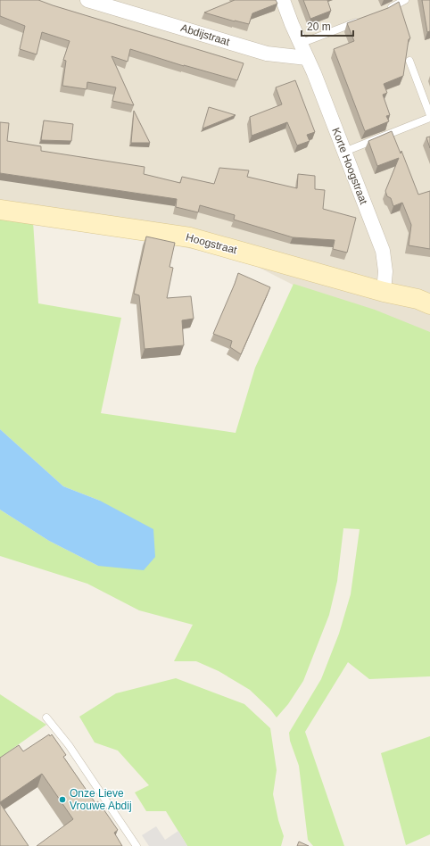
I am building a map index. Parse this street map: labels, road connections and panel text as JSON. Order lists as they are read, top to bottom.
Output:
{
  "streets": {
    "street": ["Abdijstraat", "Korte Hoogstraat", "Hoogstraat"]
  },
  "crossings": [
    ["Abdijstraat", "Korte Hoogstraat"],
    ["Korte Hoogstraat", "Hoogstraat"]
  ],
  "places": ["Onze Lieve Vrouwe Abdij"],
  "scale_bar": "20 m"
}
